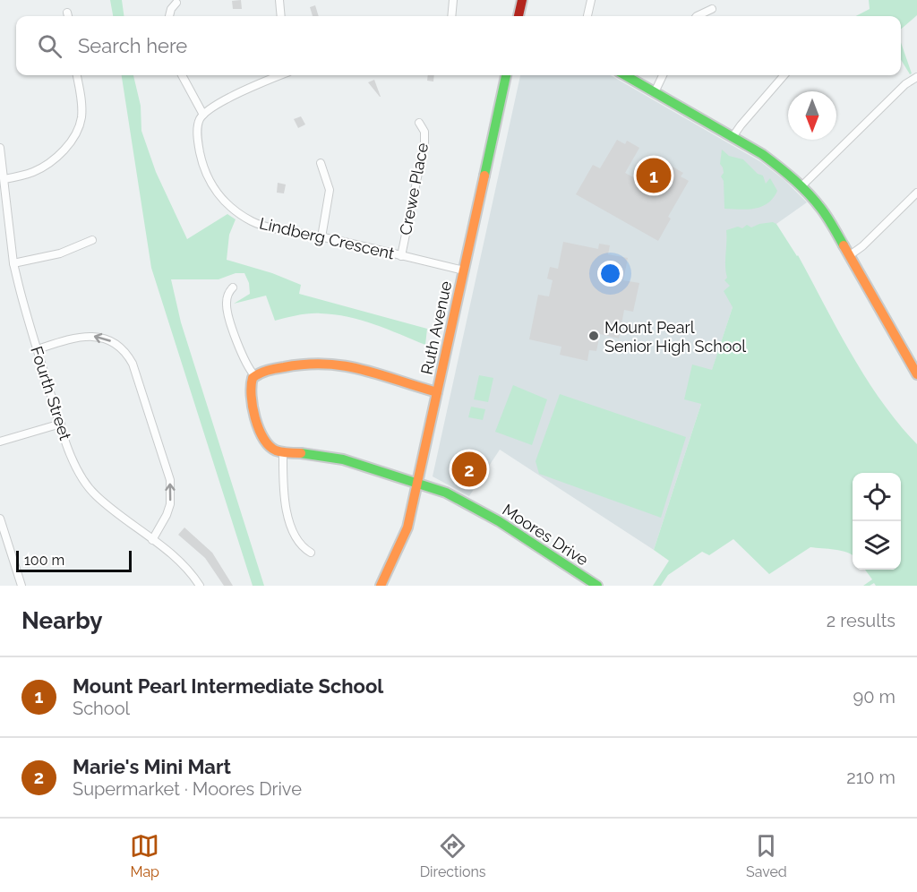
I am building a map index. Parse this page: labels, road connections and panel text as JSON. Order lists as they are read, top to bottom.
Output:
{
  "streets": {
    "street": [
      "Crewe Place",
      "Lindberg Crescent",
      "Ruth Avenue",
      "Fourth Street",
      "Moores Drive"
    ]
  },
  "crossings": [
    ["Crewe Place", "Lindberg Crescent"],
    ["Lindberg Crescent", "Ruth Avenue"],
    ["Ruth Avenue", "Moores Drive"]
  ],
  "places": ["Mount Pearl Senior High School"],
  "scale_bar": "100 m",
  "north": "bottom",
  "page": {
    "search": "Search here",
    "pins": ["1", "2"],
    "scale": "100 m",
    "heading": ["Nearby", "2 results"],
    "list": [
      {
        "mark": "1",
        "name": "Mount Pearl Intermediate School",
        "note": "School",
        "value": "90 m"
      },
      {
        "mark": "2",
        "name": "Marie's Mini Mart",
        "note": "Supermarket · Moores Drive",
        "value": "210 m"
      }
    ],
    "nav": ["Map", "Directions", "Saved"]
  }
}
